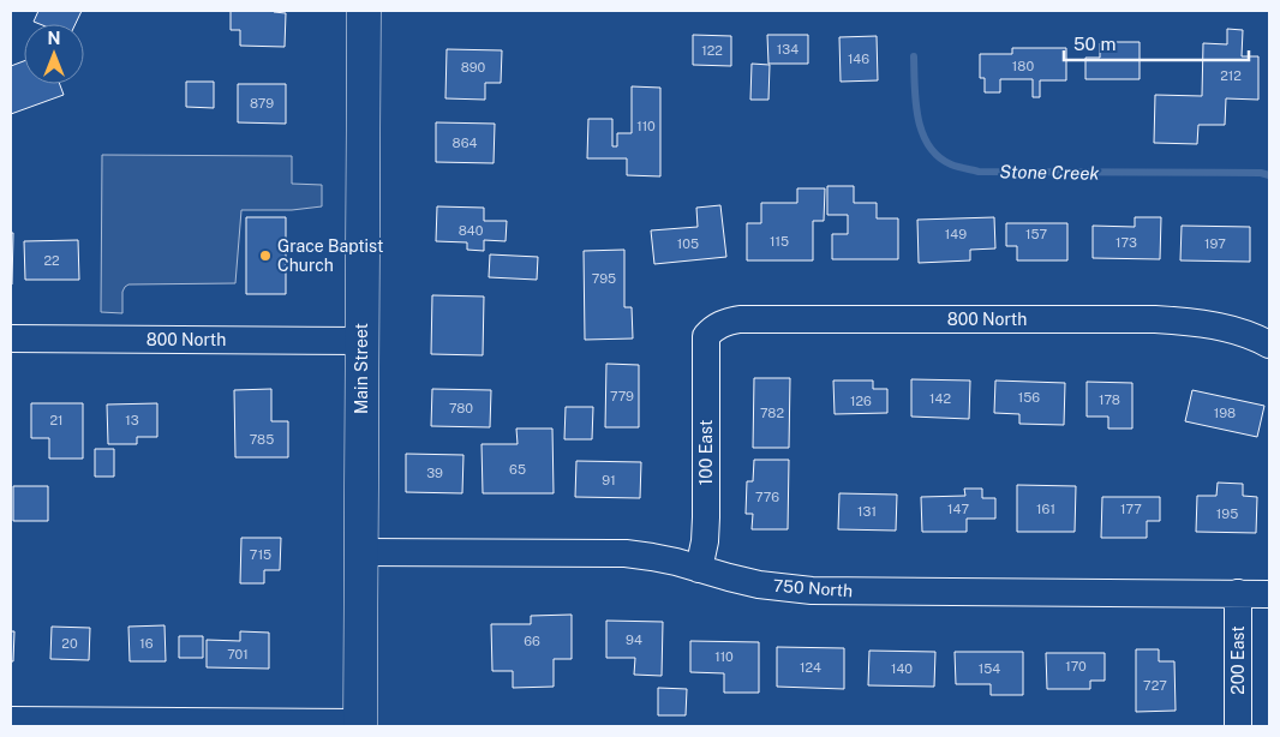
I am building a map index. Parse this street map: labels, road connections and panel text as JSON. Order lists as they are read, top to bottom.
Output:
{
  "streets": {
    "main road": ["Main Street"],
    "street": [
      "800 North",
      "100 East",
      "750 North",
      "200 East"
    ]
  },
  "crossings": [
    ["800 North", "Main Street"],
    ["800 North", "100 East"],
    ["Main Street", "750 North"],
    ["100 East", "750 North"],
    ["750 North", "200 East"]
  ],
  "water": ["Stone Creek"],
  "places": ["Grace Baptist Church"],
  "house_numbers": [
    "134",
    "122",
    "146",
    "180",
    "890",
    "212",
    "879",
    "110",
    "864",
    "840",
    "149",
    "157",
    "115",
    "173",
    "105",
    "197",
    "22",
    "795",
    "779",
    "156",
    "142",
    "178",
    "126",
    "780",
    "782",
    "198",
    "21",
    "13",
    "785",
    "65",
    "39",
    "91",
    "776",
    "147",
    "161",
    "177",
    "131",
    "195",
    "715",
    "94",
    "66",
    "20",
    "16",
    "701",
    "110",
    "170",
    "124",
    "140",
    "154",
    "727"
  ],
  "scale_bar": "50 m",
  "north": "top"
}
